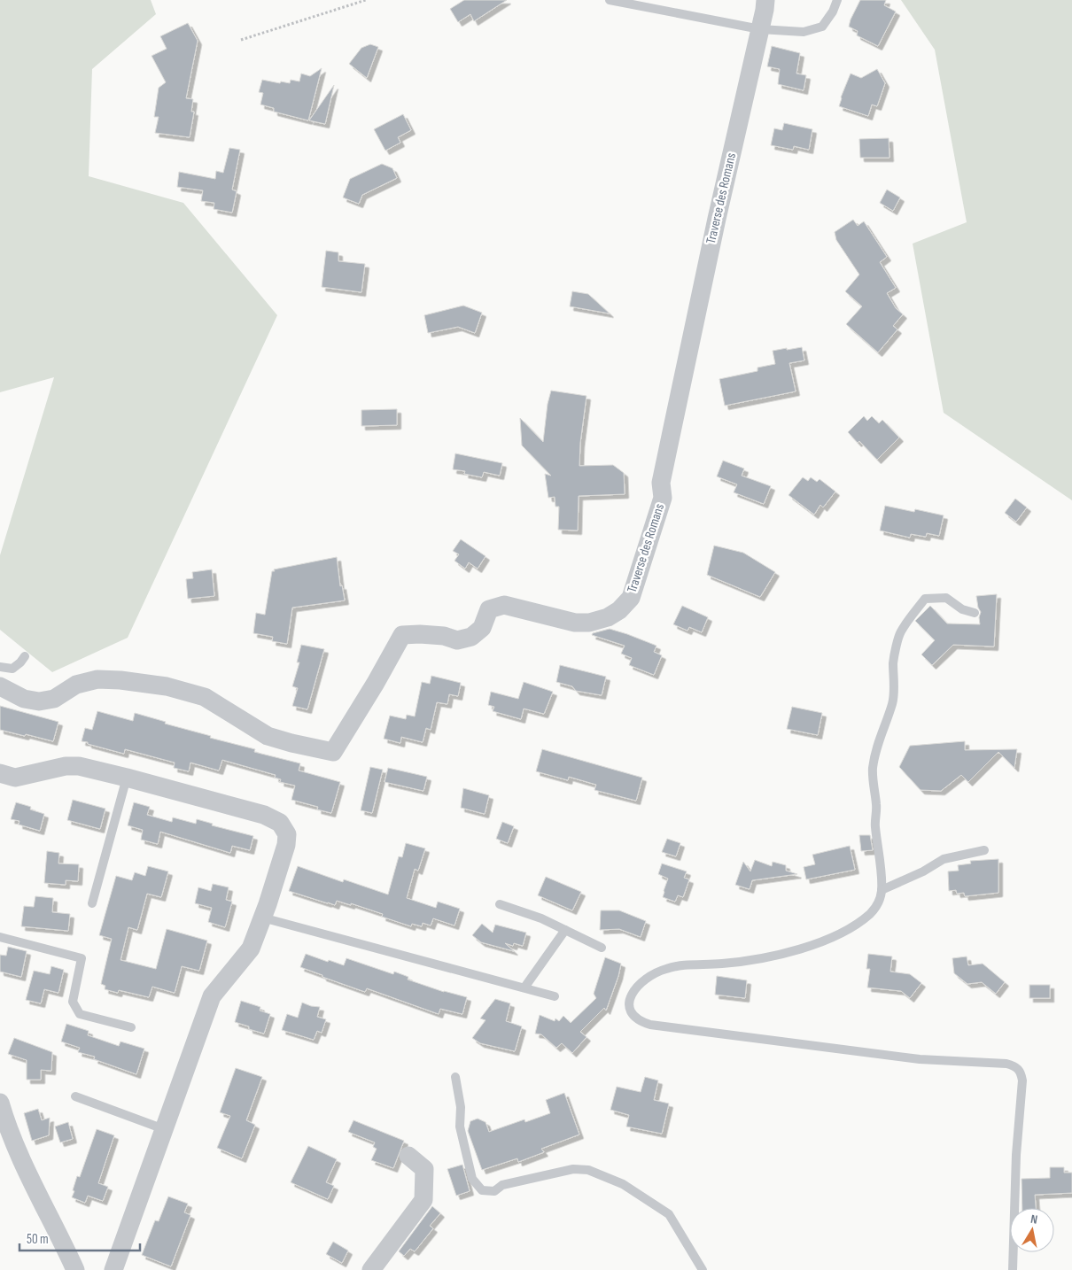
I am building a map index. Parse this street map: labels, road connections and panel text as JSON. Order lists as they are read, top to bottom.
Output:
{
  "streets": {
    "street": ["Traverse des Romans"]
  },
  "scale_bar": "50 m",
  "north": "top"
}
